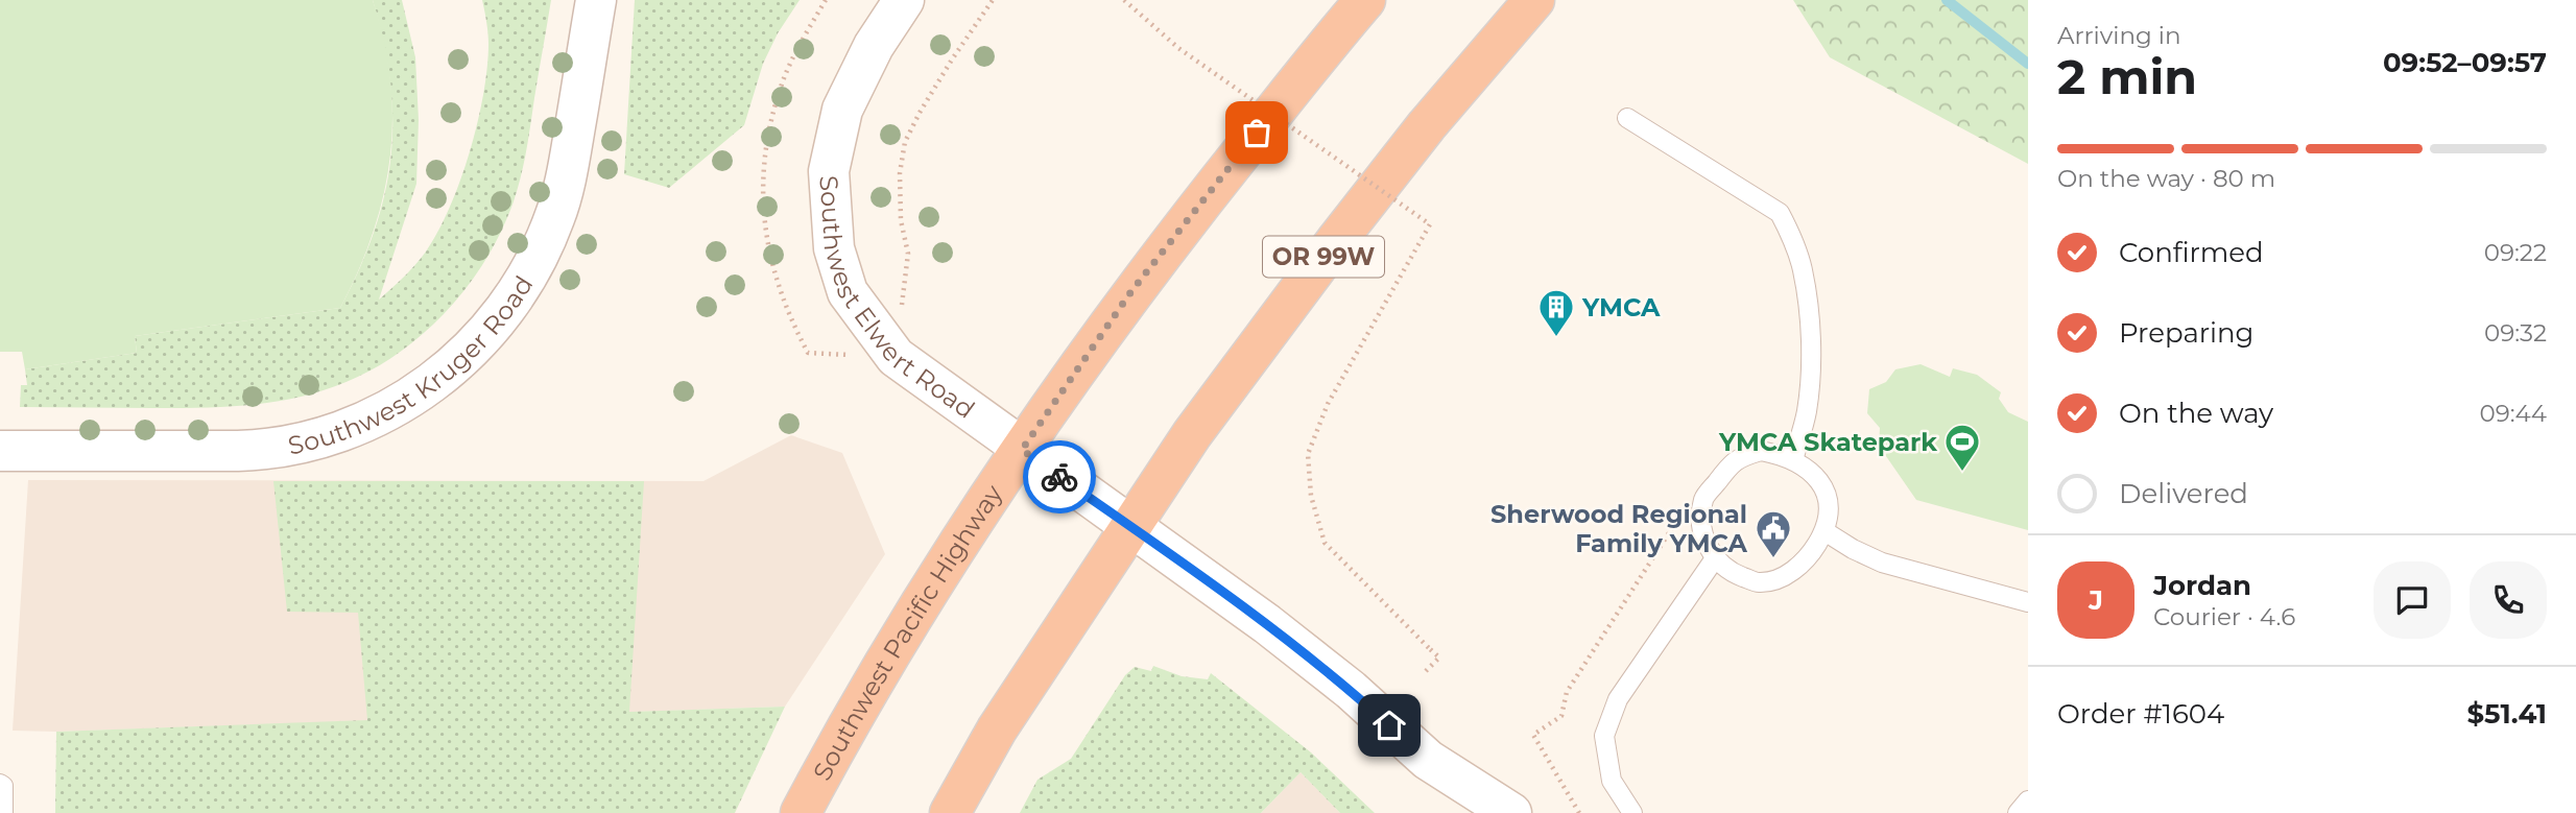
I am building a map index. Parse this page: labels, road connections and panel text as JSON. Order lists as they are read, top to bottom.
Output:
{
  "streets": {
    "highway": ["OR 99W", "Southwest Pacific Highway"],
    "main road": ["Southwest Elwert Road", "Southwest Kruger Road"]
  },
  "crossings": [
    ["OR 99W", "Southwest Elwert Road"],
    ["Southwest Elwert Road", "Southwest Pacific Highway"]
  ],
  "places": {
    "building": ["YMCA"],
    "sports": ["YMCA Skatepark"],
    "public building": ["Sherwood Regional Family YMCA"]
  },
  "page": {
    "heading": ["2 min", "Arriving in", "09:52–09:57"],
    "panel": [
      "Jordan",
      "Courier · 4.6",
      "Order #1604",
      "$51.41"
    ],
    "bar": "On the way · 80 m",
    "list": [
      ["Confirmed", "09:22"],
      ["Preparing", "09:32"],
      ["On the way", "09:44"],
      "Delivered"
    ],
    "round": "J"
  }
}
